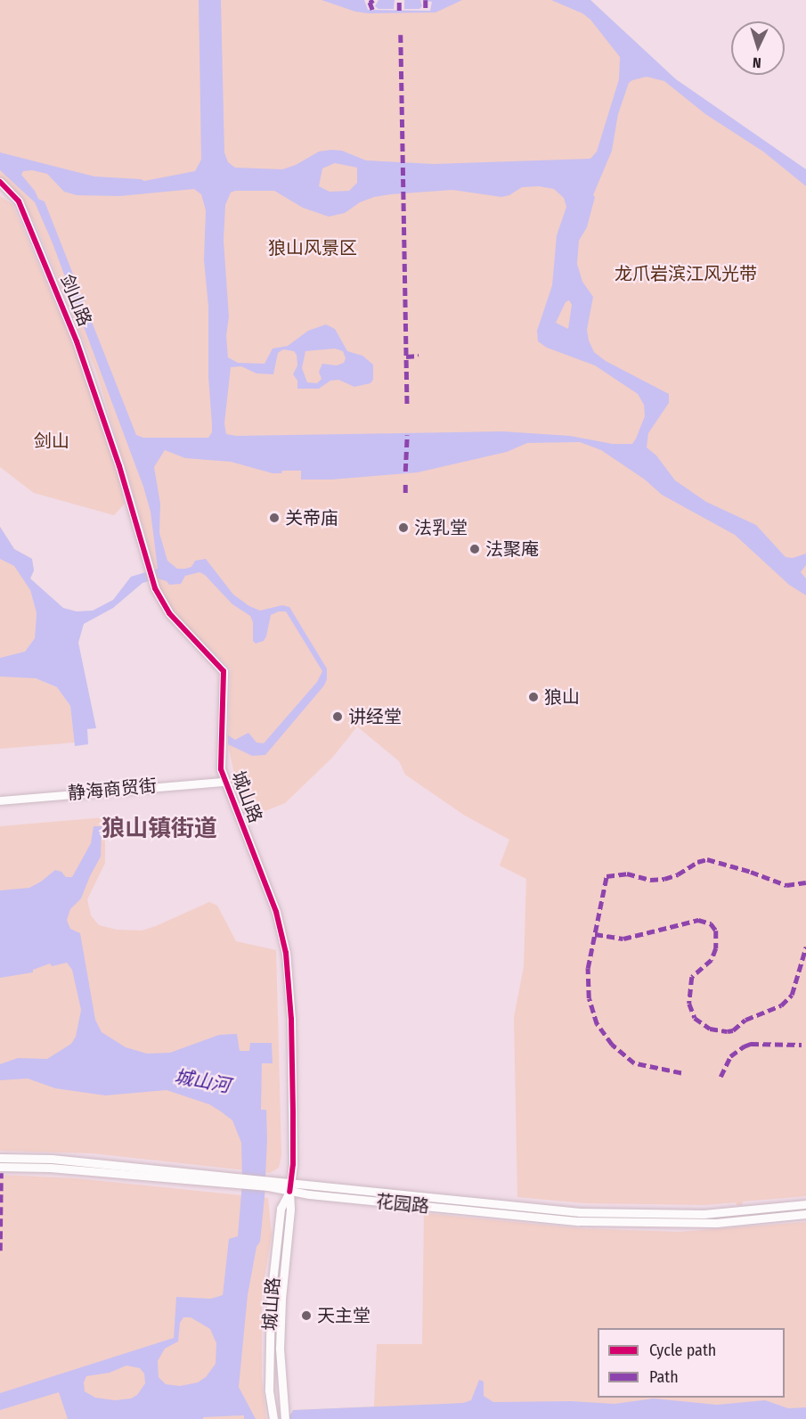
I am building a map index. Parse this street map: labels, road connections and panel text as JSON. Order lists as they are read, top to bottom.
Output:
{
  "streets": {
    "main road": [
      "剑山路",
      "静海商贸街",
      "城山路",
      "花园路"
    ]
  },
  "crossings": [
    ["剑山路", "城山路"],
    ["静海商贸街", "城山路"],
    ["城山路", "花园路"]
  ],
  "districts": ["狼山镇街道"],
  "water": ["城山河"],
  "parks": ["狼山风景区", "龙爪岩滨江风光带", "剑山"],
  "places": [
    "关帝庙",
    "法乳堂",
    "法聚庵",
    "狼山",
    "讲经堂",
    "天主堂"
  ],
  "legend": ["Cycle path", "Path"],
  "north": "bottom"
}
